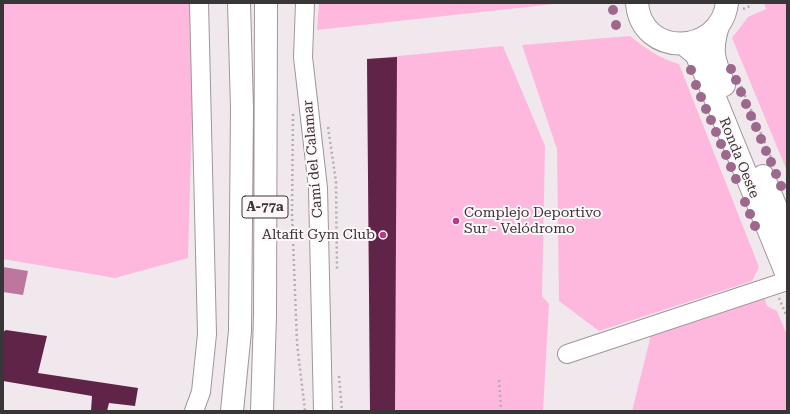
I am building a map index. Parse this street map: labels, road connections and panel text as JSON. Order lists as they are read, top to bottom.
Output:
{
  "streets": {
    "main road": ["Ronda Oeste", "A-77a"],
    "street": ["Camí del Calamar"]
  },
  "places": ["Complejo Deportivo Sur - Velódromo", "Altafit Gym Club"]
}
